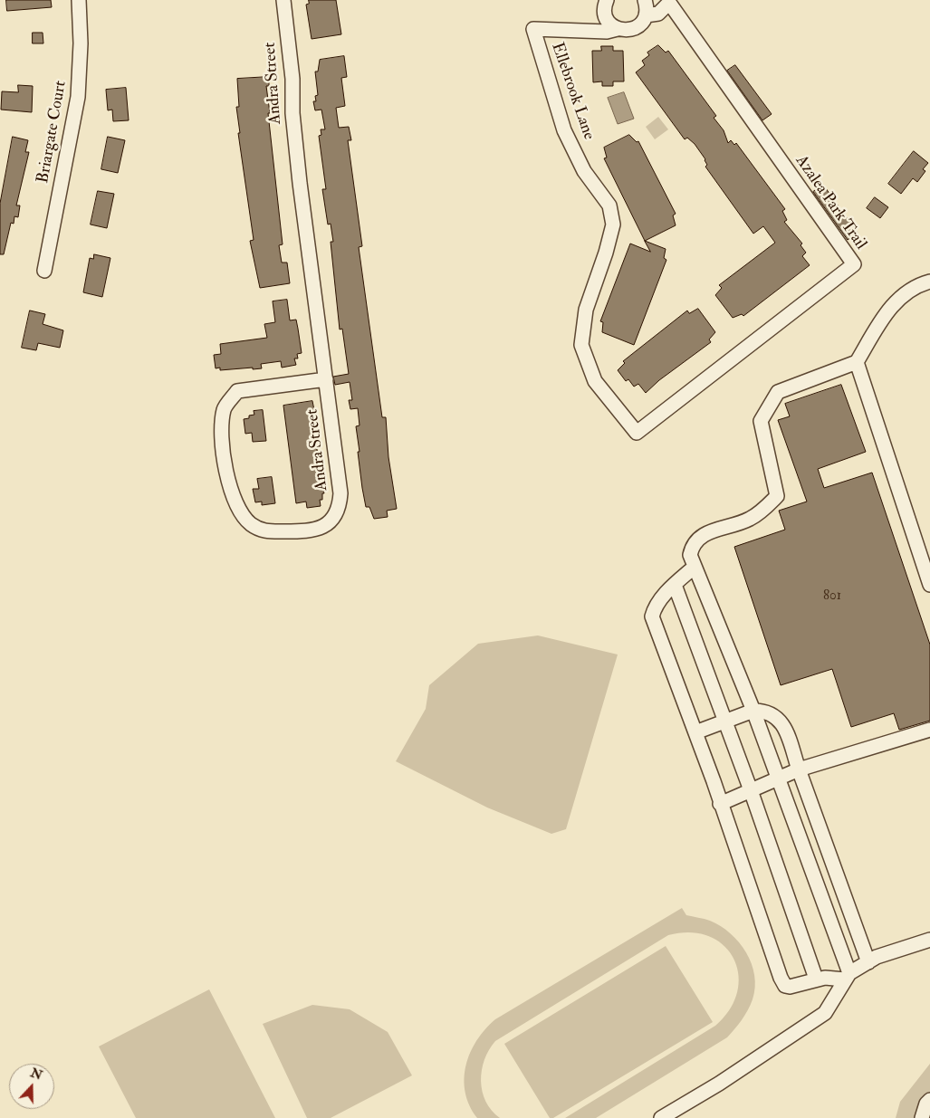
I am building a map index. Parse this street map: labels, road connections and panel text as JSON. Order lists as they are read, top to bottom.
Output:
{
  "streets": {
    "street": [
      "Andra Street",
      "Ellebrook Lane",
      "Briargate Court",
      "Azalea Park Trail"
    ]
  },
  "crossings": [
    ["Ellebrook Lane", "Azalea Park Trail"]
  ],
  "house_numbers": ["801"],
  "north": "top"
}
